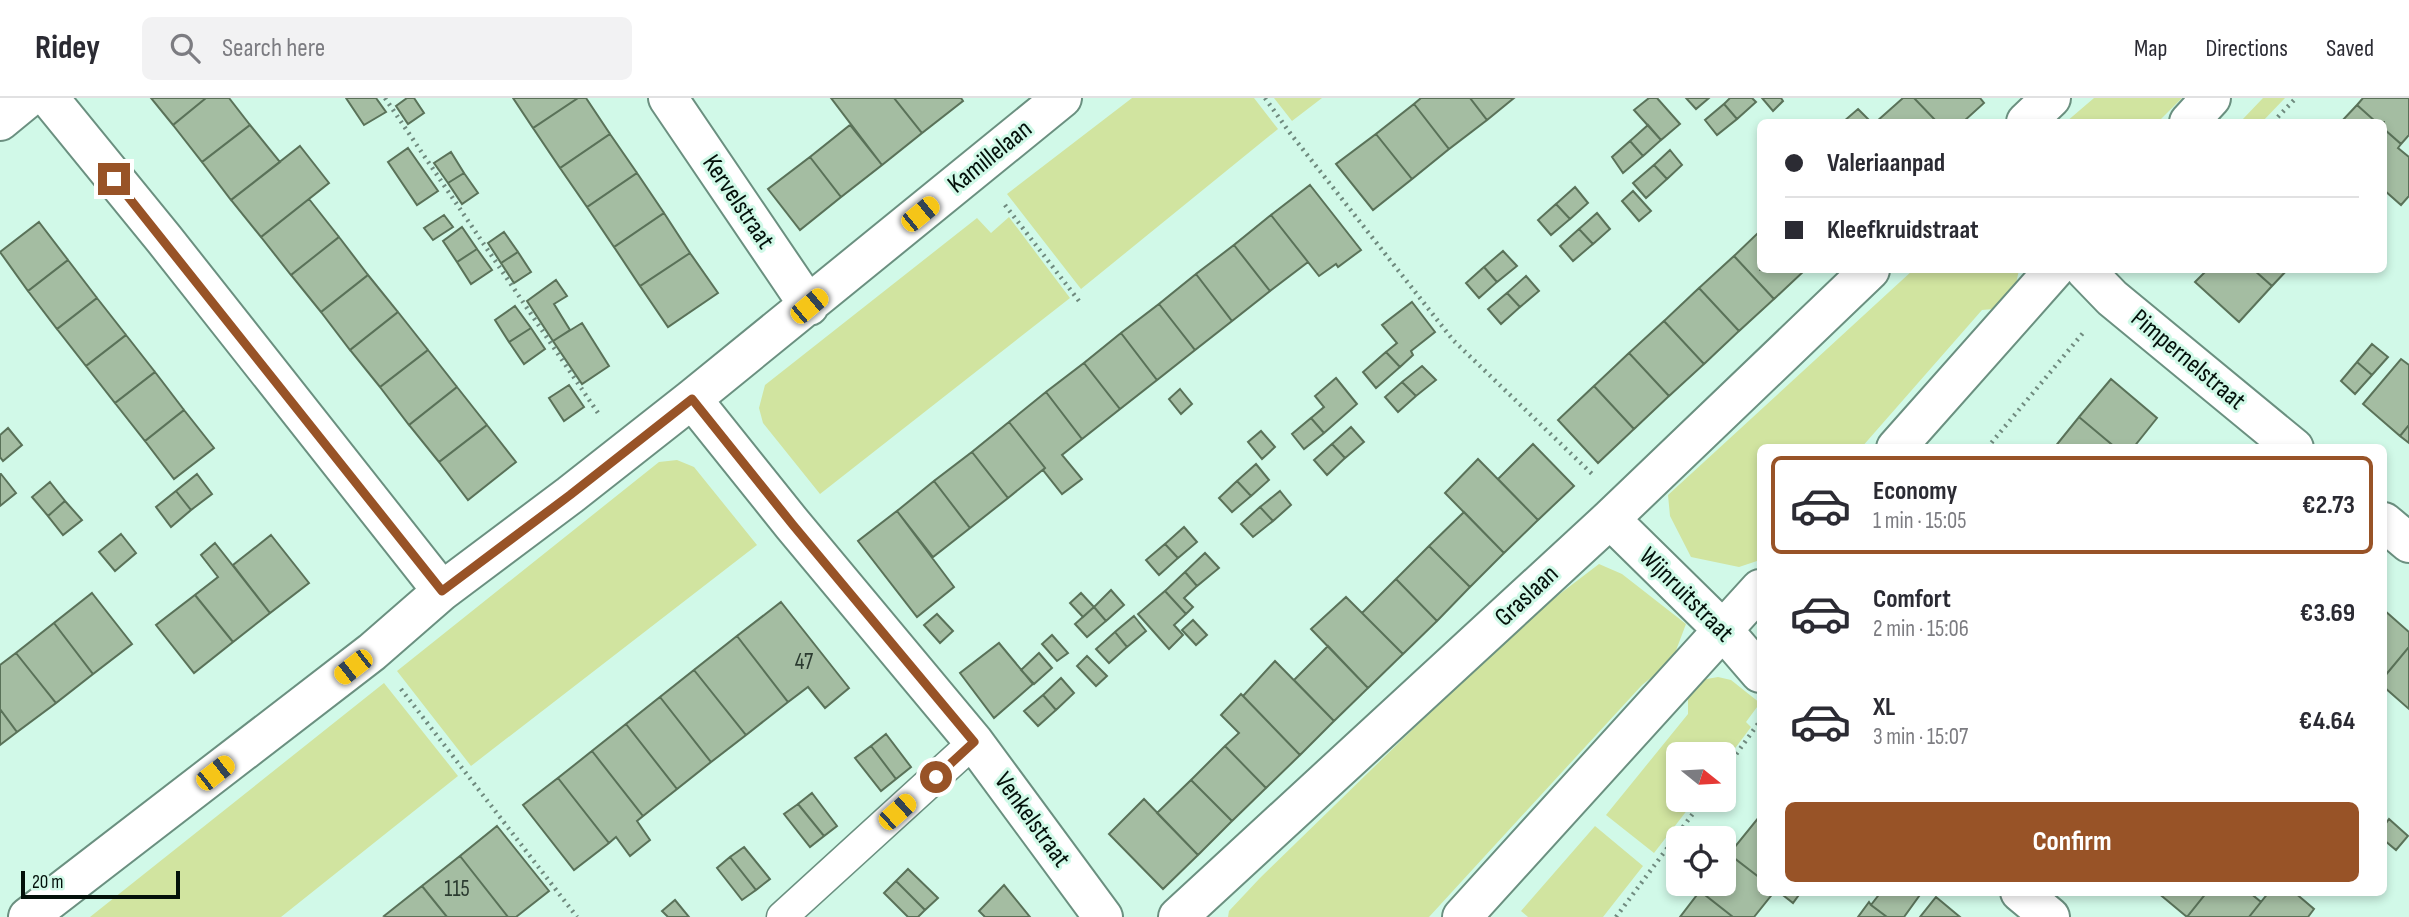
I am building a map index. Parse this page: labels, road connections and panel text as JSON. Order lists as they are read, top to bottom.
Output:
{
  "streets": {
    "street": [
      "Kamillelaan",
      "Kervelstraat",
      "Pimpernelstraat",
      "Wijnruitstraat",
      "Graslaan",
      "Venkelstraat"
    ]
  },
  "crossings": [
    ["Kamillelaan", "Kervelstraat"],
    ["Kamillelaan", "Venkelstraat"],
    ["Wijnruitstraat", "Graslaan"]
  ],
  "house_numbers": ["47", "115"],
  "scale_bar": "20 m",
  "north": "right",
  "page": {
    "header": "Ridey",
    "search": "Search here",
    "nav": ["Map", "Directions", "Saved"],
    "banner": ["Valeriaanpad", "Kleefkruidstraat"],
    "list": [
      {
        "name": "Economy",
        "note": "1 min · 15:05",
        "value": "€2.73"
      },
      {
        "name": "Comfort",
        "note": "2 min · 15:06",
        "value": "€3.69"
      },
      {
        "name": "XL",
        "note": "3 min · 15:07",
        "value": "€4.64"
      }
    ],
    "buttons": "Confirm",
    "scale": "20 m"
  }
}
